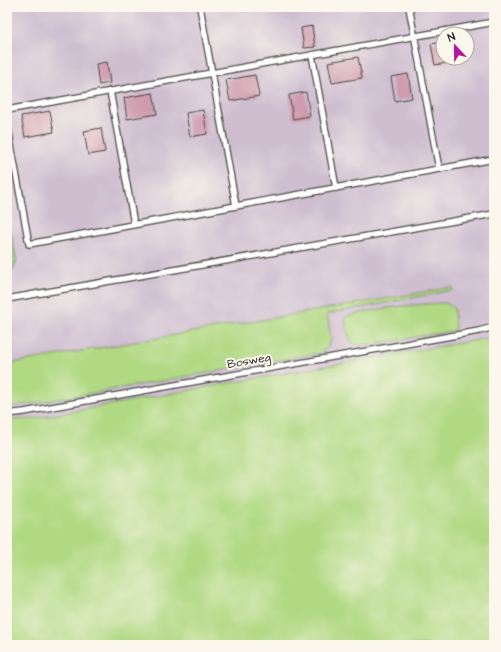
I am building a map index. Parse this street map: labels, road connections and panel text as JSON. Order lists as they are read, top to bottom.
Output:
{
  "streets": {
    "lane": ["Bosweg"]
  },
  "north": "top"
}
